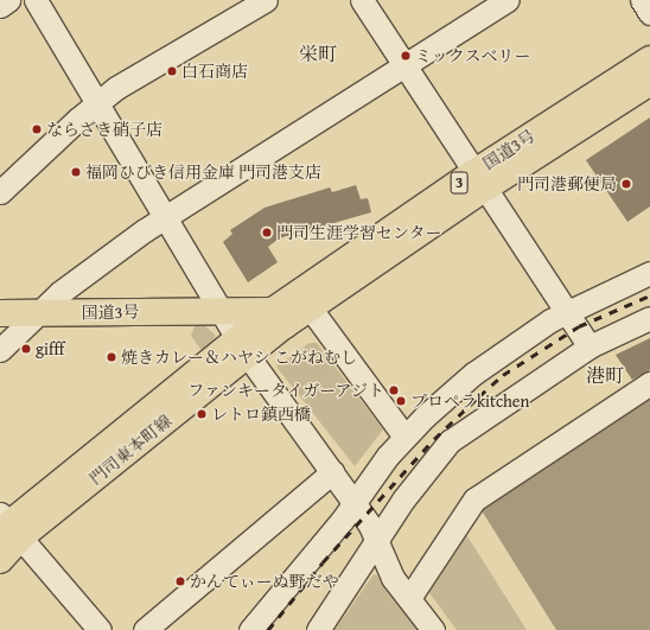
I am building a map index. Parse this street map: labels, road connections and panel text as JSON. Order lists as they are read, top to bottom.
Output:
{
  "streets": {
    "main road": ["国道3号", "3", "門司東本町線"]
  },
  "crossings": [
    ["国道3号", "門司東本町線"]
  ],
  "districts": ["栄町", "港町"],
  "places": [
    "ミックスベリー",
    "白石商店",
    "ならざき硝子店",
    "福岡ひびき信用金庫 門司港支店",
    "門司港郵便局",
    "門司生涯学習センター",
    "gifff",
    "焼きカレー＆ハヤシ こがねむし",
    "ファンキータイガーアジト",
    "プロペラkitchen",
    "レトロ鎮西橋",
    "かんてぃーぬ野だや"
  ]
}
